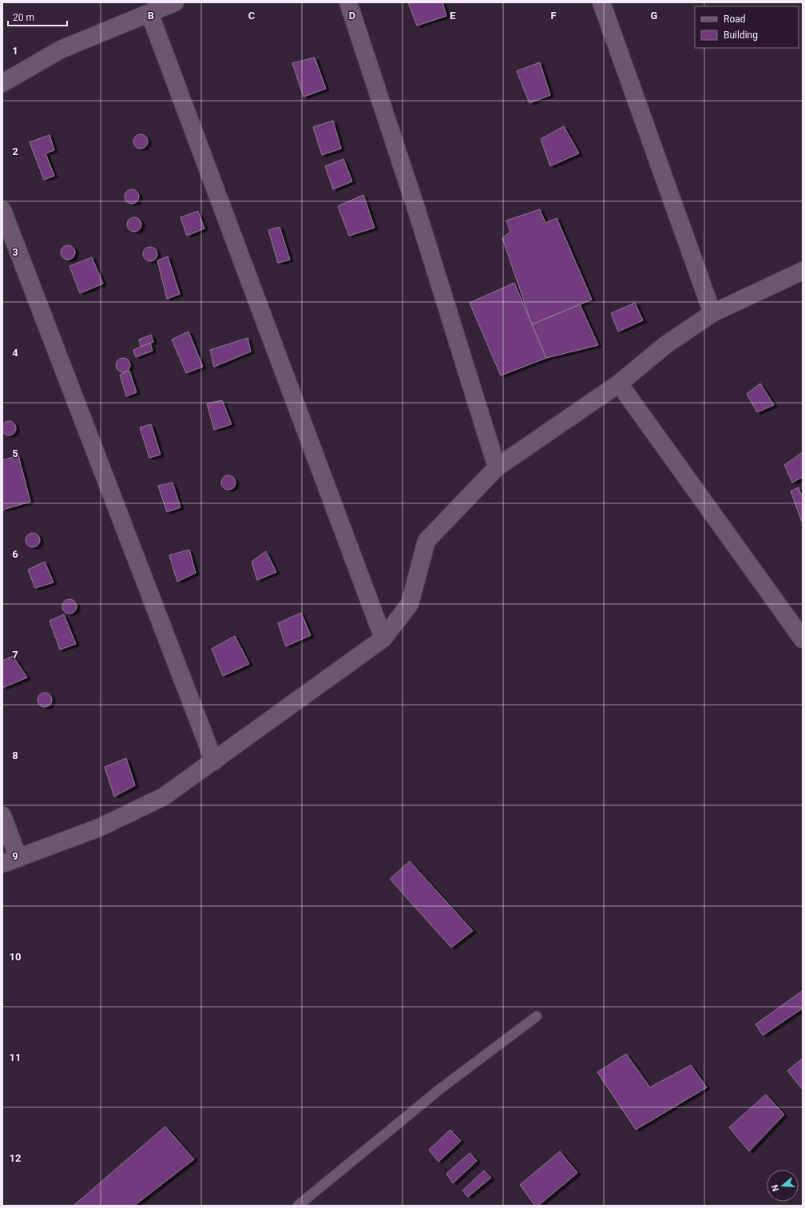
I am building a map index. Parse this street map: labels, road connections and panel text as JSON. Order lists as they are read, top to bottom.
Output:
{
  "legend": ["Road", "Building"],
  "scale_bar": "20 m",
  "north": "left",
  "grid": {
    "columns": [
      "B",
      "C",
      "D",
      "E",
      "F",
      "G"
    ],
    "rows": [
      "1",
      "2",
      "3",
      "4",
      "5",
      "6",
      "7",
      "8",
      "9",
      "10",
      "11",
      "12"
    ]
  }
}
